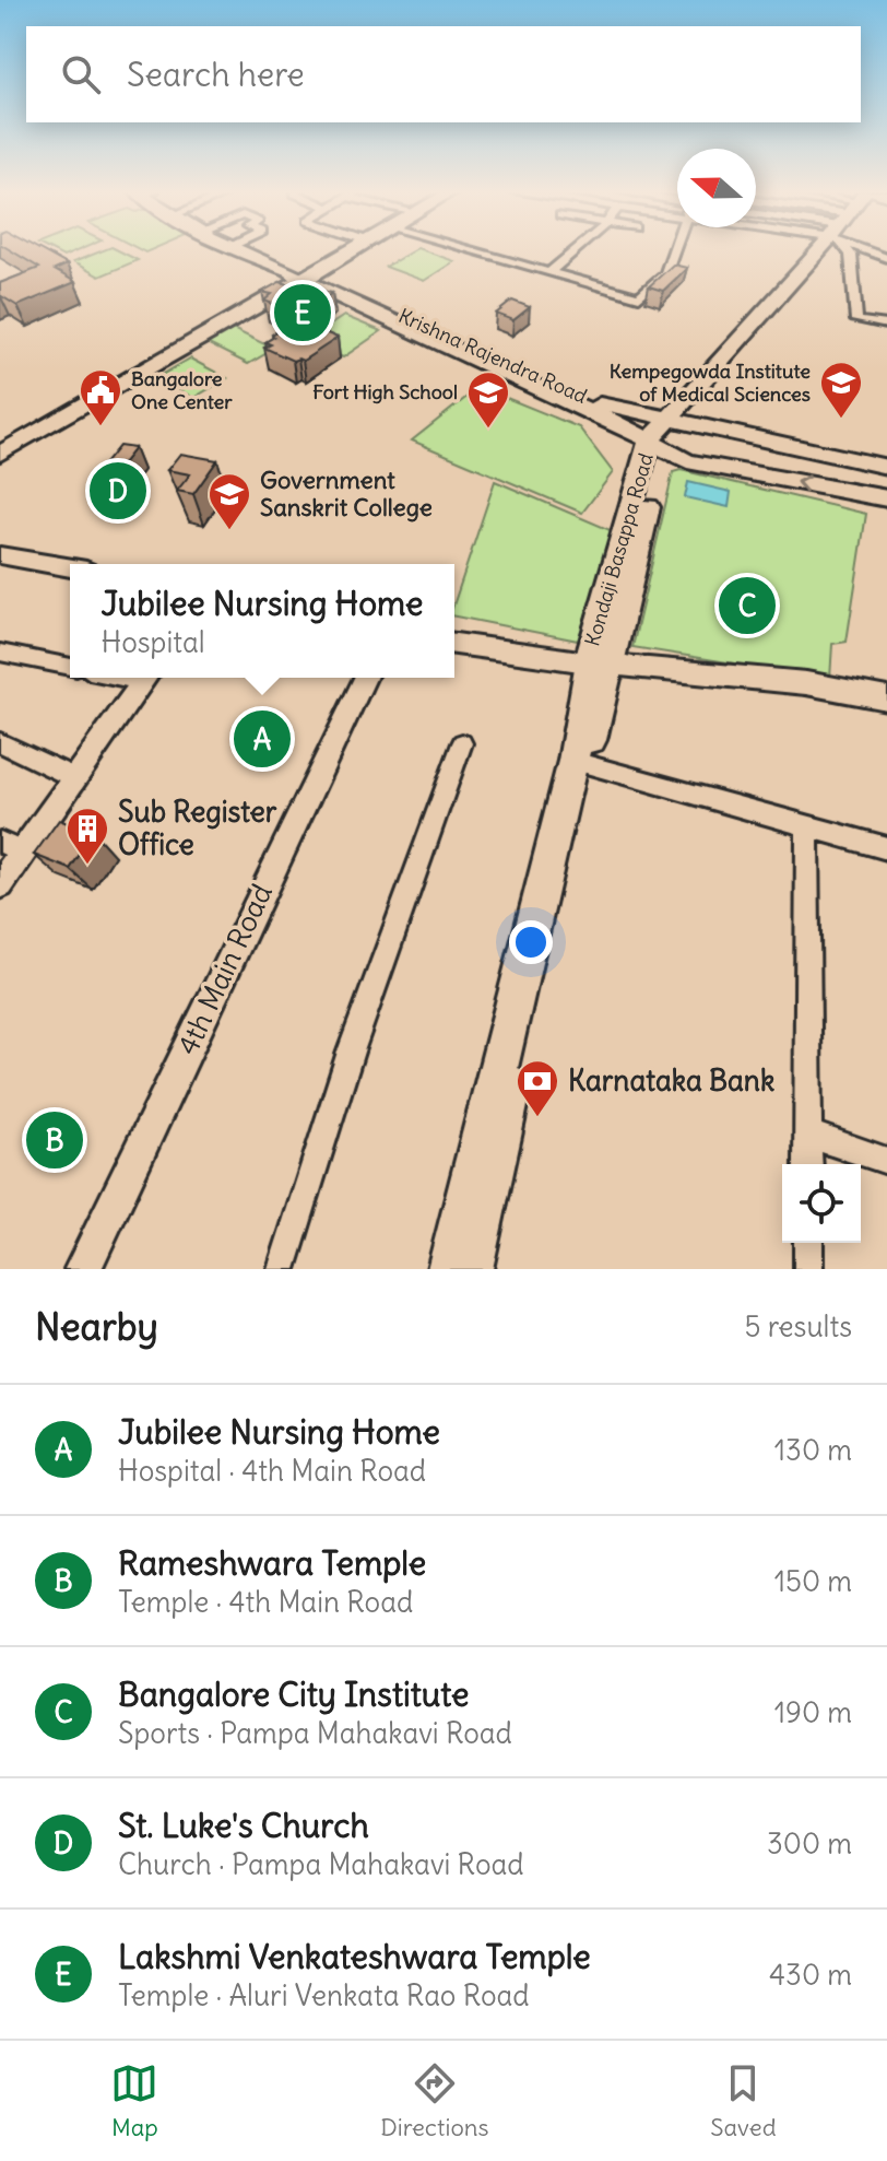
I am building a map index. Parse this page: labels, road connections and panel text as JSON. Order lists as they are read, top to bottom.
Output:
{
  "streets": {
    "main road": ["Krishna Rajendra Road", "Kondaji Basappa Road"],
    "street": ["4th Main Road"]
  },
  "crossings": [
    ["Krishna Rajendra Road", "Kondaji Basappa Road"]
  ],
  "places": {
    "school or university": ["Kempegowda Institute of Medical Sciences", "Fort High School", "Government Sanskrit College"],
    "public building": ["Bangalore One Center"],
    "building": ["Sub Register Office"],
    "bank": ["Karnataka Bank"]
  },
  "north": "left",
  "page": {
    "search": "Search here",
    "pins": [
      "E",
      "D",
      "C",
      "A",
      "B"
    ],
    "popup": ["Jubilee Nursing Home", "Hospital"],
    "heading": ["Nearby", "5 results"],
    "list": [
      {
        "mark": "A",
        "name": "Jubilee Nursing Home",
        "note": "Hospital · 4th Main Road",
        "value": "130 m"
      },
      {
        "mark": "B",
        "name": "Rameshwara Temple",
        "note": "Temple · 4th Main Road",
        "value": "150 m"
      },
      {
        "mark": "C",
        "name": "Bangalore City Institute",
        "note": "Sports · Pampa Mahakavi Road",
        "value": "190 m"
      },
      {
        "mark": "D",
        "name": "St. Luke's Church",
        "note": "Church · Pampa Mahakavi Road",
        "value": "300 m"
      },
      {
        "mark": "E",
        "name": "Lakshmi Venkateshwara Temple",
        "note": "Temple · Aluri Venkata Rao Road",
        "value": "430 m"
      }
    ],
    "nav": ["Map", "Directions", "Saved"]
  }
}
